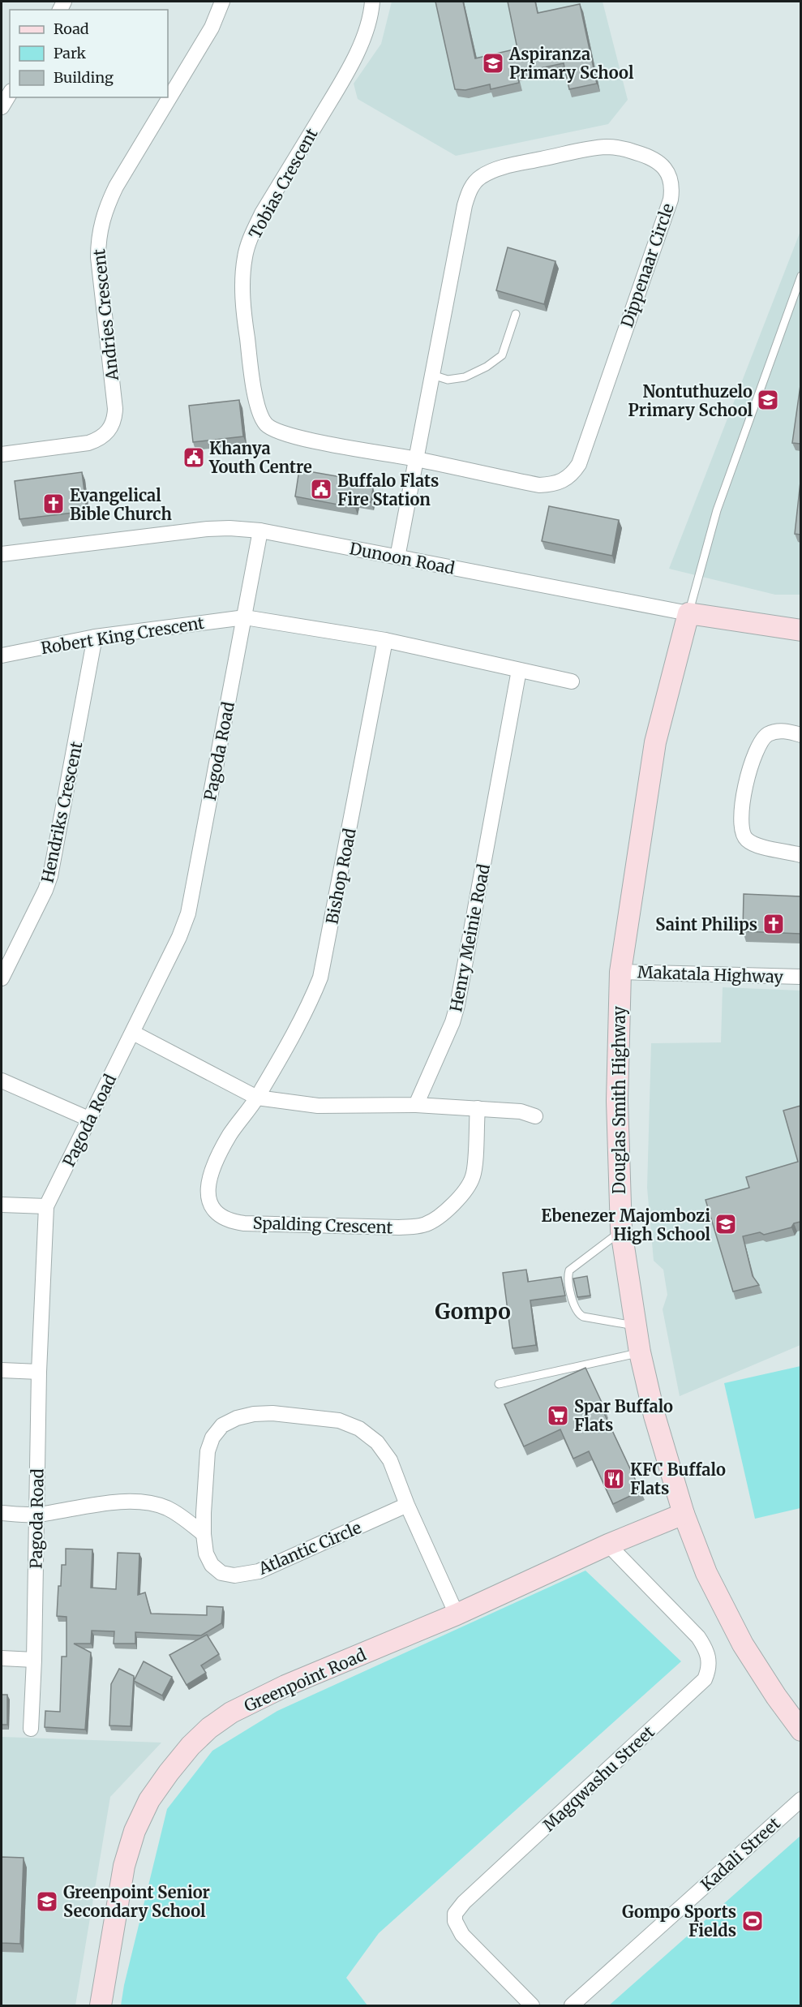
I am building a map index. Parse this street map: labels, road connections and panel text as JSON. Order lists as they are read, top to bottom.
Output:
{
  "streets": {
    "street": [
      "Tobias Crescent",
      "Dippenaar Circle",
      "Andries Crescent",
      "Dunoon Road",
      "Robert King Crescent",
      "Pagoda Road",
      "Hendriks Crescent",
      "Bishop Road",
      "Henry Meinie Road",
      "Makatala Highway",
      "Douglas Smith Highway",
      "Spalding Crescent",
      "Atlantic Circle",
      "Greenpoint Road",
      "Magqwashu Street",
      "Kadali Street"
    ]
  },
  "crossings": [
    ["Tobias Crescent", "Dippenaar Circle"],
    ["Dippenaar Circle", "Dunoon Road"],
    ["Dunoon Road", "Pagoda Road"],
    ["Dunoon Road", "Douglas Smith Highway"],
    ["Robert King Crescent", "Pagoda Road"],
    ["Robert King Crescent", "Hendriks Crescent"],
    ["Bishop Road", "Spalding Crescent"],
    ["Makatala Highway", "Douglas Smith Highway"],
    ["Douglas Smith Highway", "Greenpoint Road"],
    ["Atlantic Circle", "Greenpoint Road"],
    ["Greenpoint Road", "Magqwashu Street"]
  ],
  "districts": ["Gompo"],
  "places": {
    "school or university": [
      "Aspiranza Primary School",
      "Nontuthuzelo Primary School",
      "Ebenezer Majombozi High School",
      "Greenpoint Senior Secondary School"
    ],
    "public building": ["Khanya Youth Centre", "Buffalo Flats Fire Station"],
    "church": ["Evangelical Bible Church", "Saint Philips"],
    "supermarket": ["Spar Buffalo Flats"],
    "restaurant": ["KFC Buffalo Flats"],
    "sports": ["Gompo Sports Fields"]
  },
  "legend": ["Road", "Park", "Building"]
}
